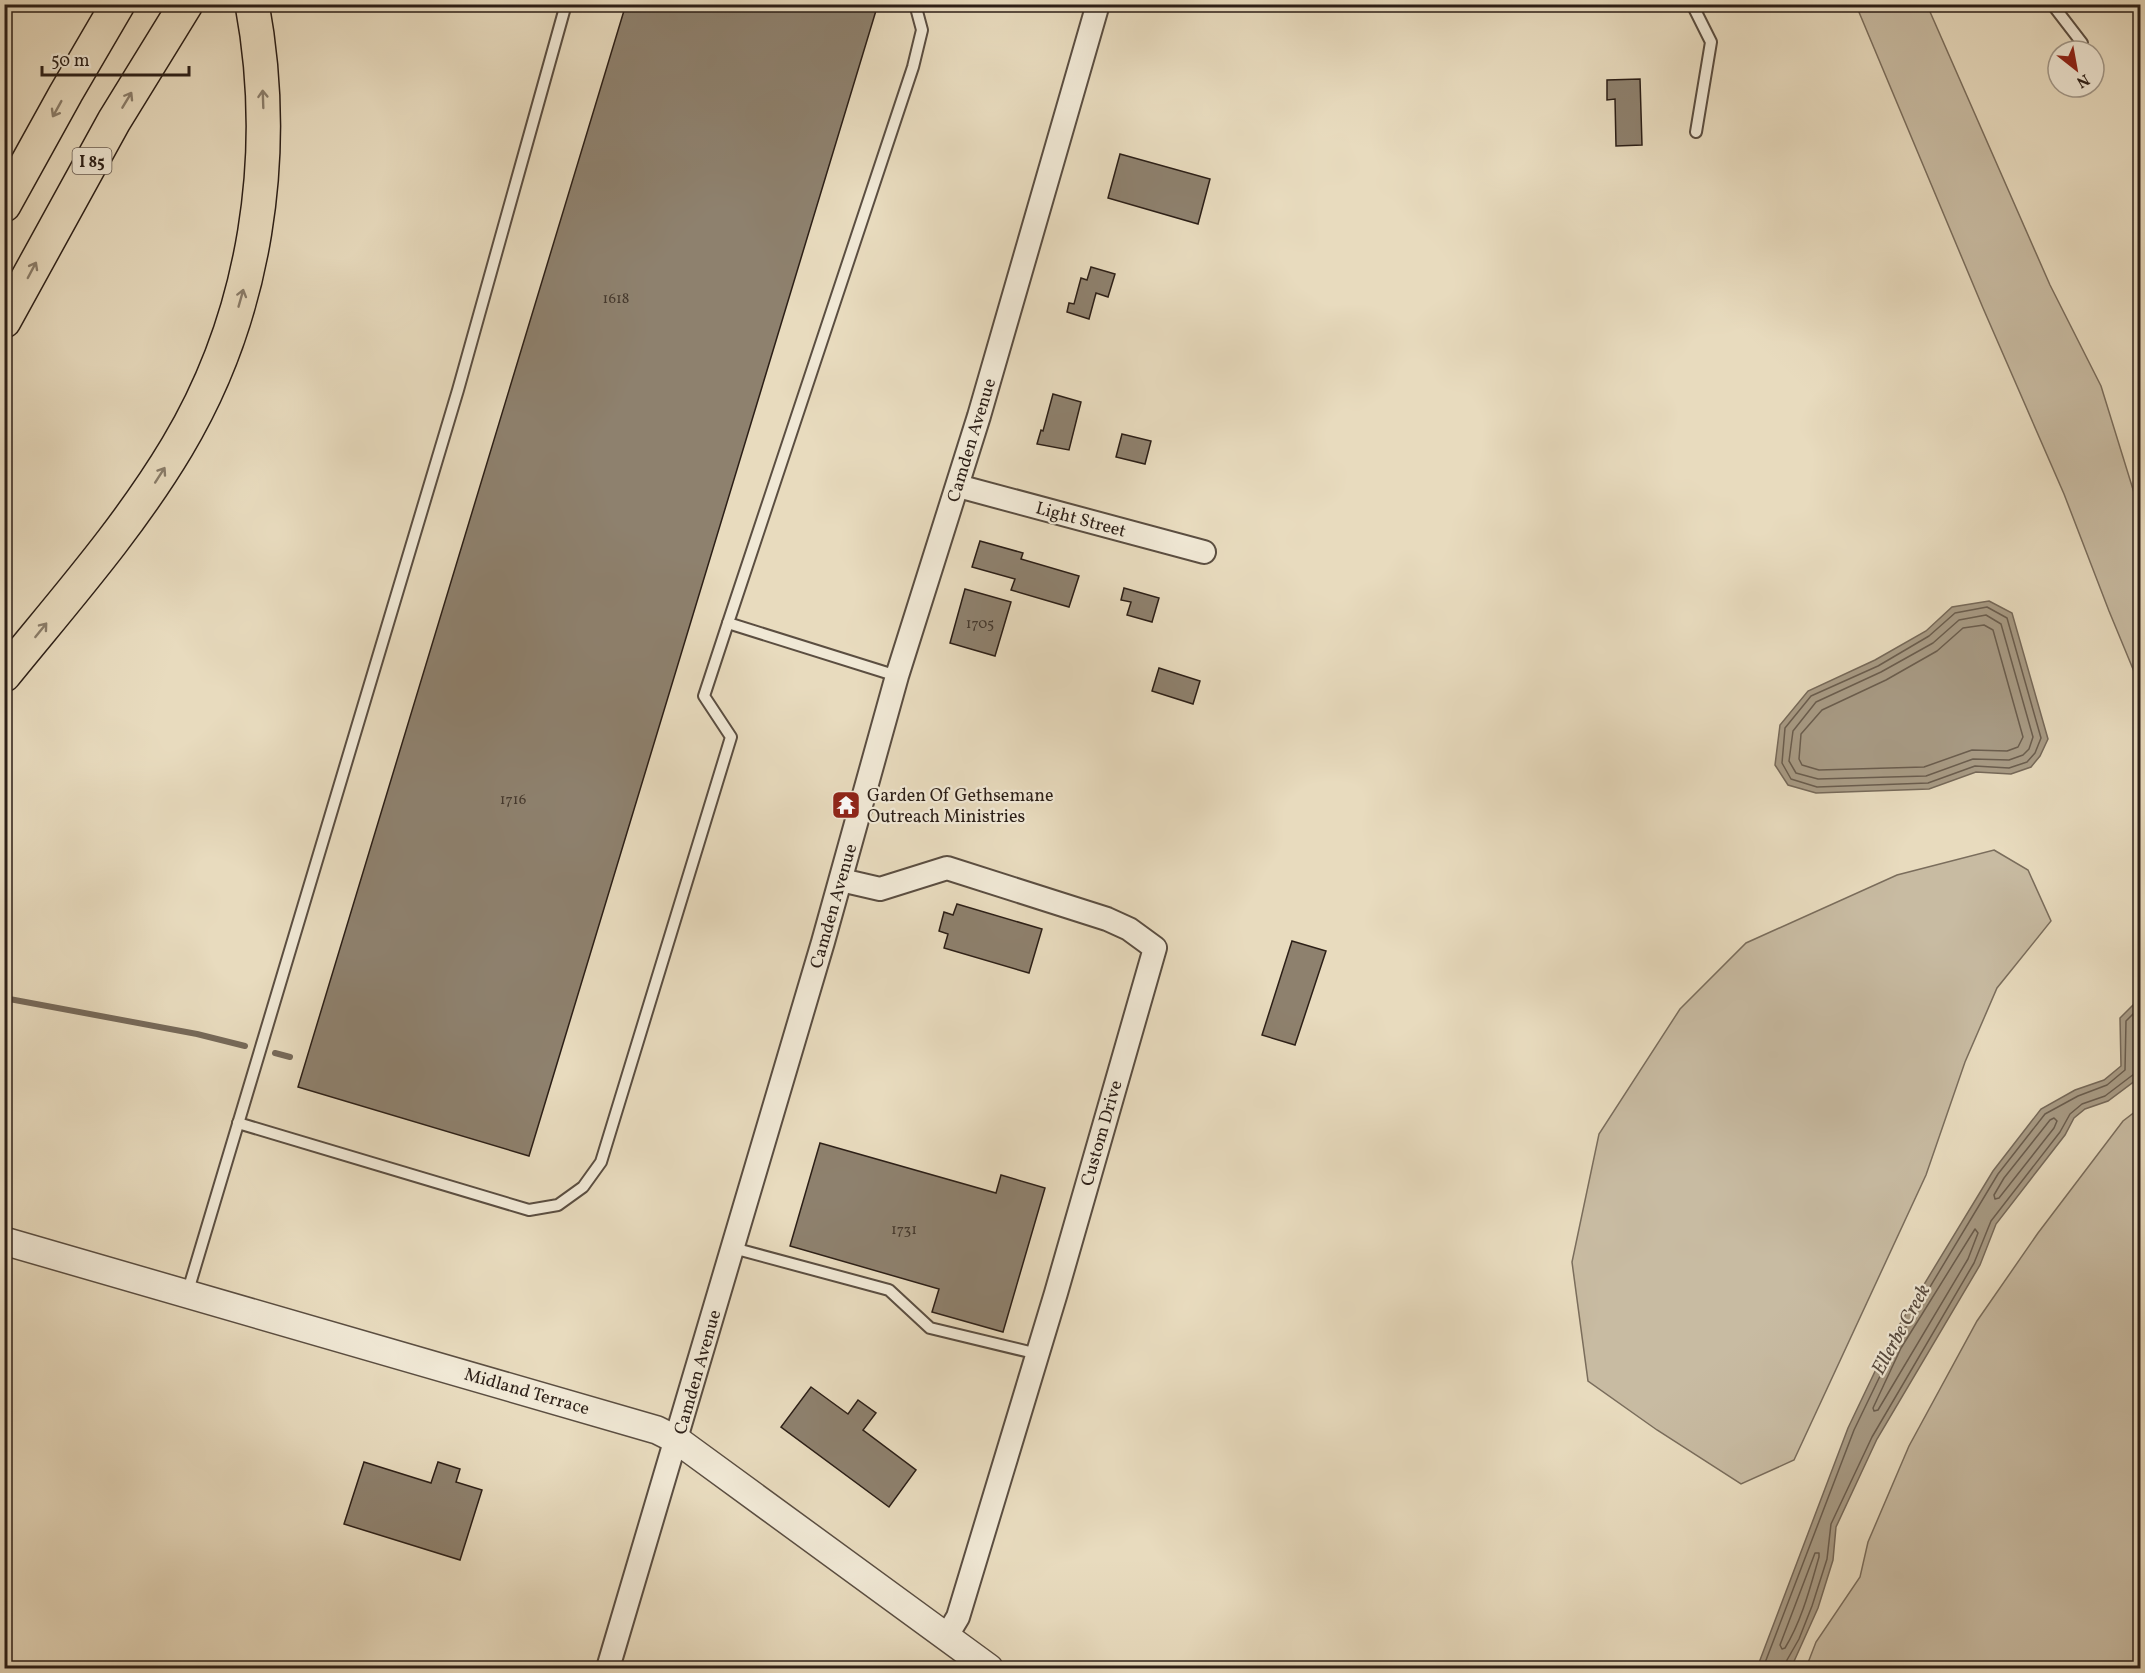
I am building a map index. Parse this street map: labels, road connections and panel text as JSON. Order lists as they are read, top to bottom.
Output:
{
  "streets": {
    "highway": ["I 85"],
    "street": [
      "Camden Avenue",
      "Light Street",
      "Custom Drive",
      "Midland Terrace"
    ]
  },
  "crossings": [
    ["Camden Avenue", "Light Street"],
    ["Camden Avenue", "Custom Drive"],
    ["Camden Avenue", "Midland Terrace"],
    ["Custom Drive", "Midland Terrace"]
  ],
  "water": ["Ellerbe Creek"],
  "places": {
    "temple": ["Garden Of Gethsemane Outreach Ministries"]
  },
  "house_numbers": [
    "1618",
    "1705",
    "1716",
    "1731"
  ],
  "scale_bar": "50 m",
  "north": "bottom right"
}
